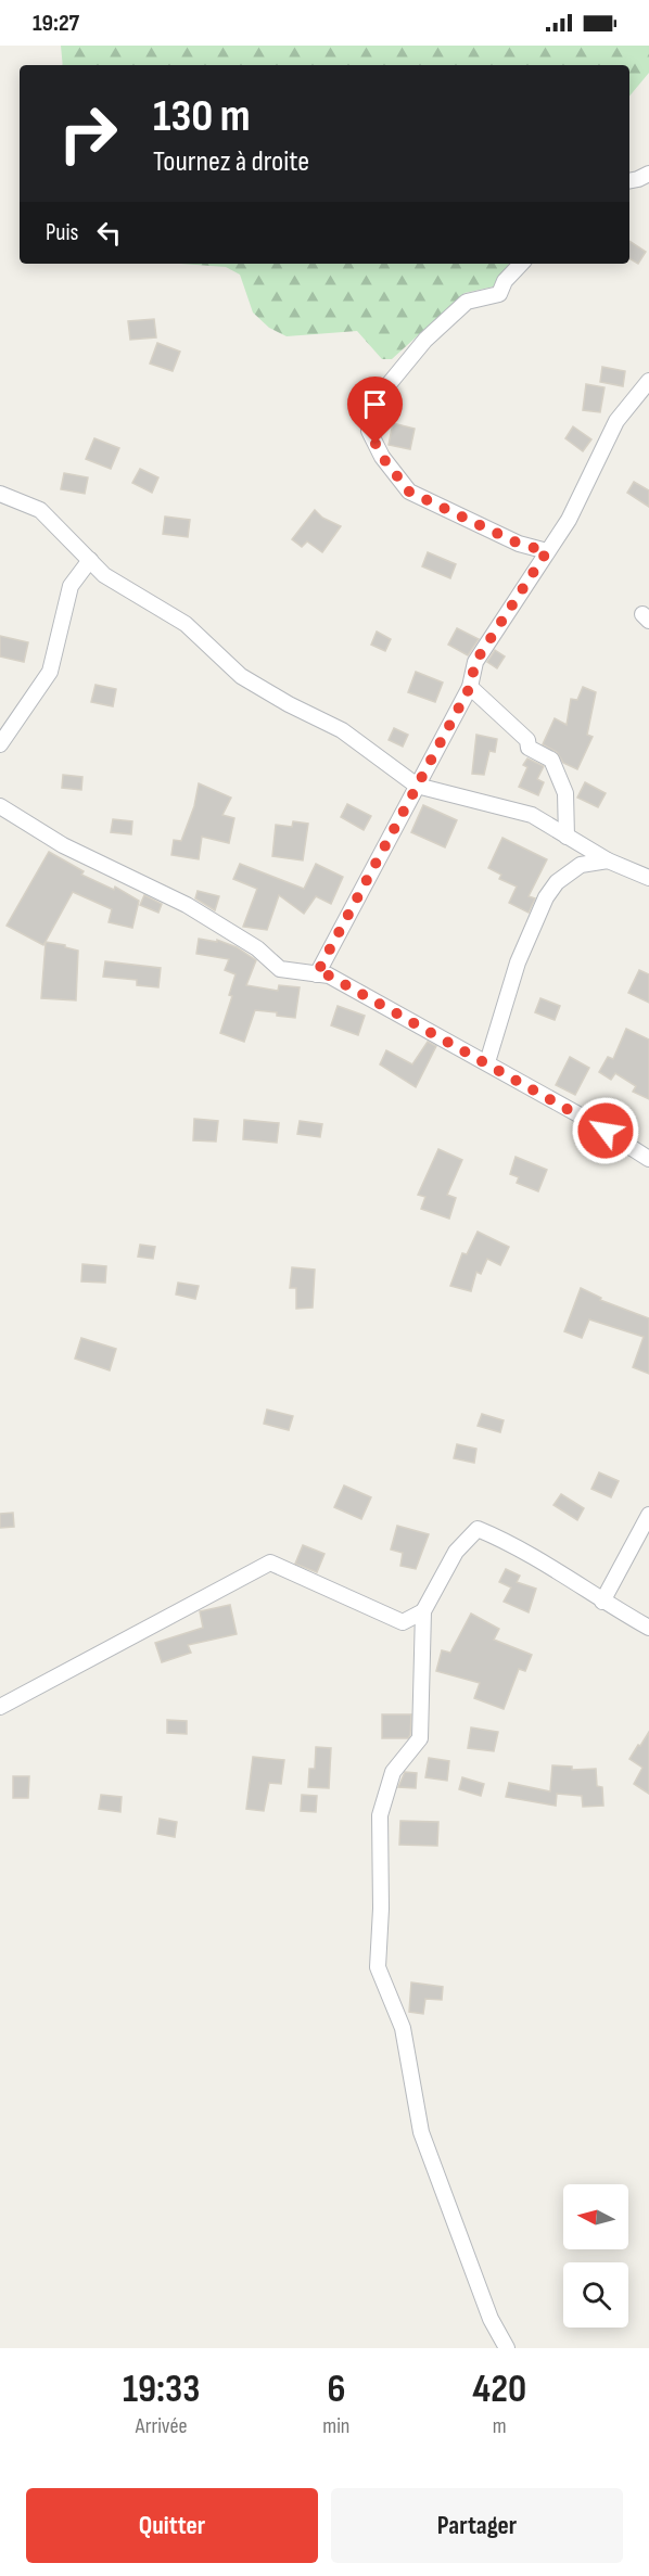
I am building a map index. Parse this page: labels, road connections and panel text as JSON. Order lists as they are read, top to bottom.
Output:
{
  "north": "left",
  "page": {
    "status": "19:27",
    "turn": ["130 m", "Tournez à droite"],
    "then": "Puis",
    "eta": [
      "19:33",
      "Arrivée",
      "6",
      "min",
      "420",
      "m"
    ],
    "buttons": ["Quitter", "Partager"]
  }
}
